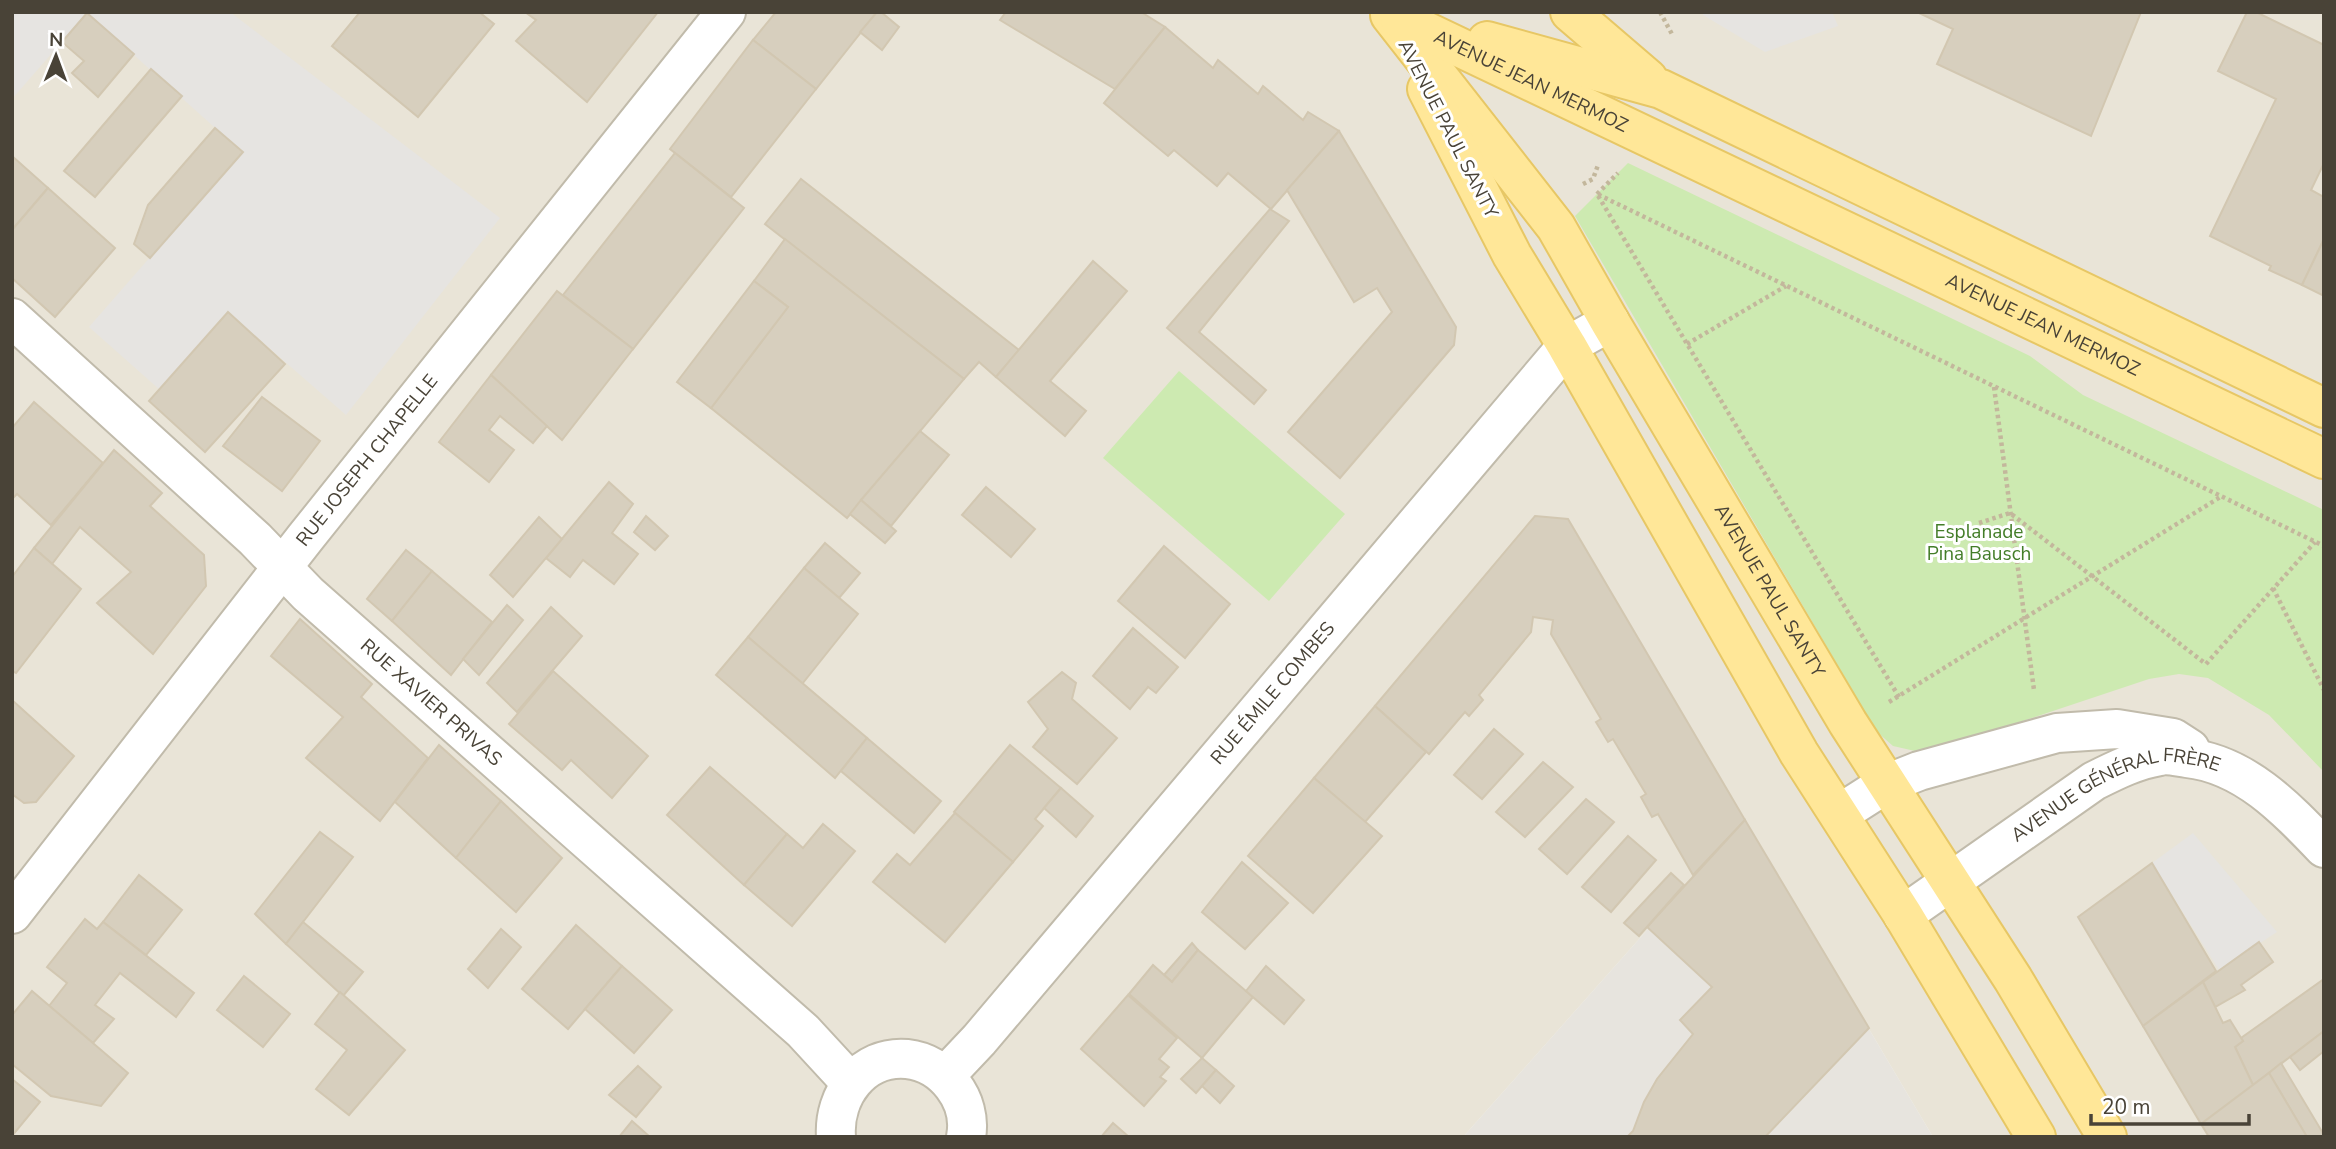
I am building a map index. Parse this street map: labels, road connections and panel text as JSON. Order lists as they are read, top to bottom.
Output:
{
  "streets": {
    "main road": ["AVENUE JEAN MERMOZ", "AVENUE PAUL SANTY"],
    "street": [
      "RUE JOSEPH CHAPELLE",
      "RUE ÉMILE COMBES",
      "RUE XAVIER PRIVAS",
      "AVENUE GÉNÉRAL FRÈRE"
    ]
  },
  "crossings": [
    ["AVENUE JEAN MERMOZ", "AVENUE PAUL SANTY"],
    ["AVENUE PAUL SANTY", "RUE ÉMILE COMBES"],
    ["AVENUE PAUL SANTY", "AVENUE GÉNÉRAL FRÈRE"],
    ["RUE JOSEPH CHAPELLE", "RUE XAVIER PRIVAS"]
  ],
  "parks": ["Esplanade Pina Bausch"],
  "scale_bar": "20 m",
  "north": "top"
}
